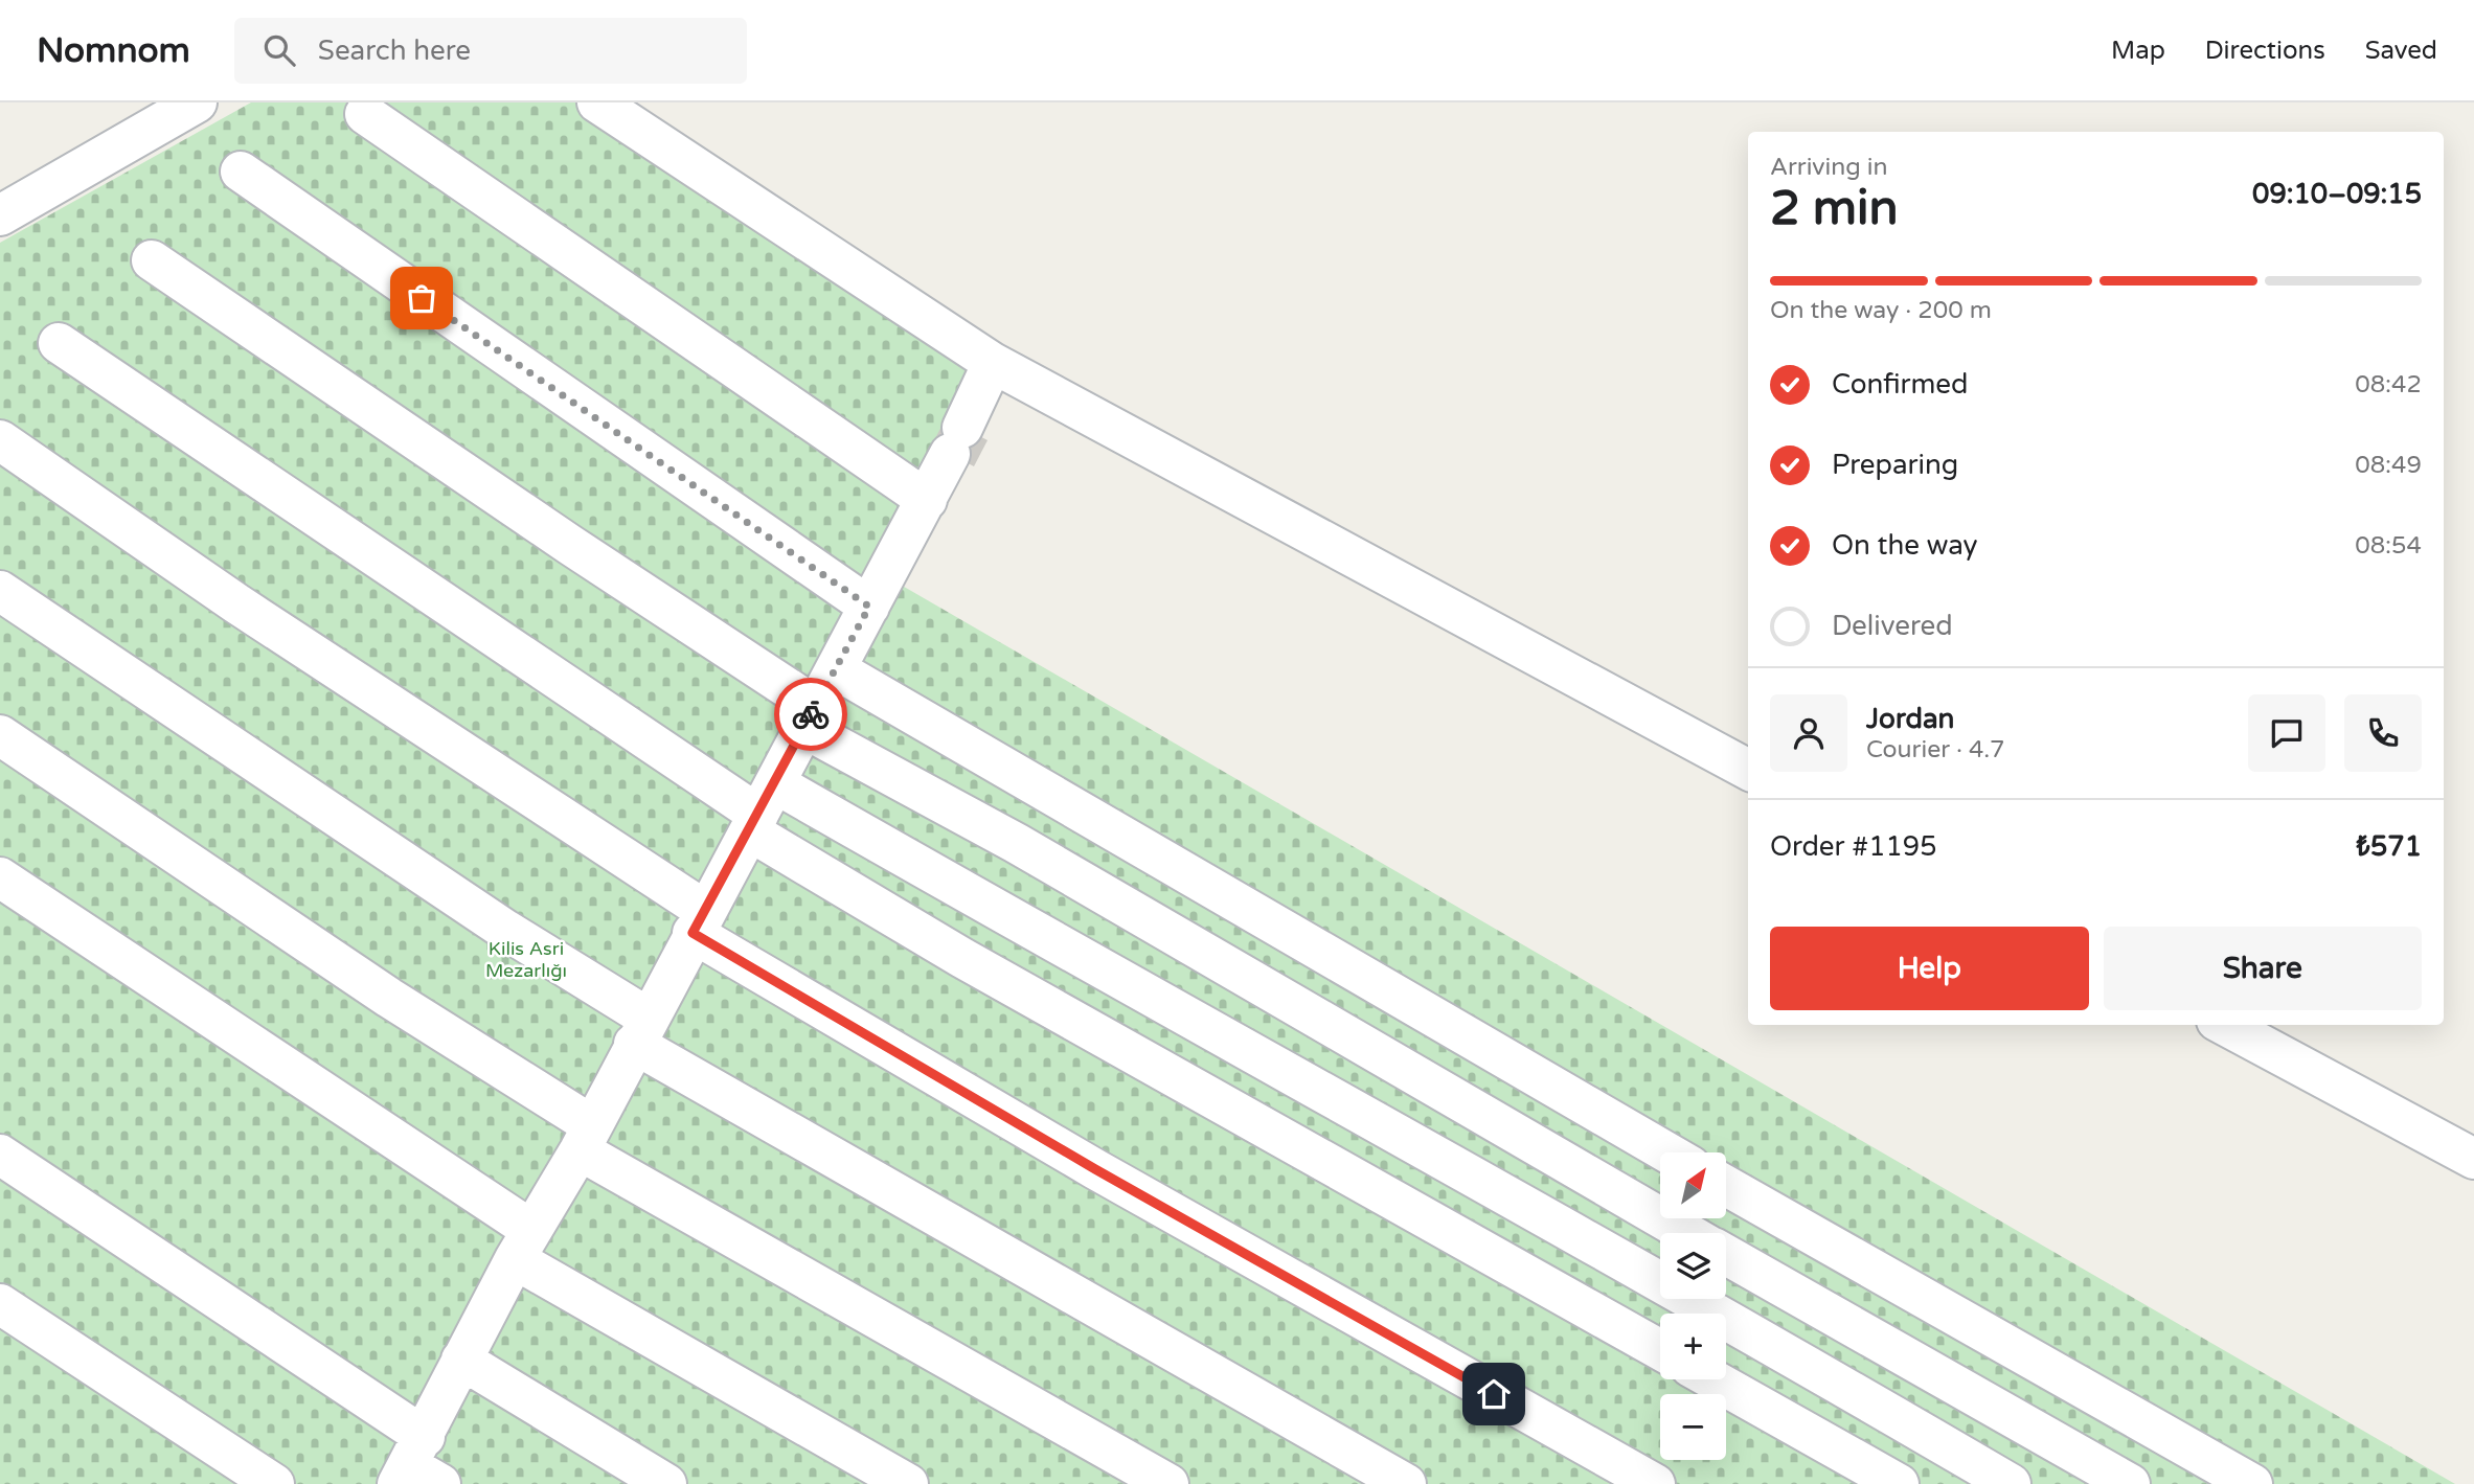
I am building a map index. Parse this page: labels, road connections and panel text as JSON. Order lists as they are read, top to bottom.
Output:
{
  "parks": ["Kilis Asri Mezarlığı"],
  "north": "top right",
  "page": {
    "header": "Nomnom",
    "search": "Search here",
    "nav": ["Map", "Directions", "Saved"],
    "heading": ["2 min", "Arriving in", "09:10–09:15"],
    "panel": [
      "Jordan",
      "Courier · 4.7",
      "Order #1195",
      "₺571"
    ],
    "bar": "On the way · 200 m",
    "list": [
      ["Confirmed", "08:42"],
      ["Preparing", "08:49"],
      ["On the way", "08:54"],
      "Delivered"
    ],
    "buttons": ["Help", "Share"],
    "map_buttons": ["+", "−"]
  }
}
